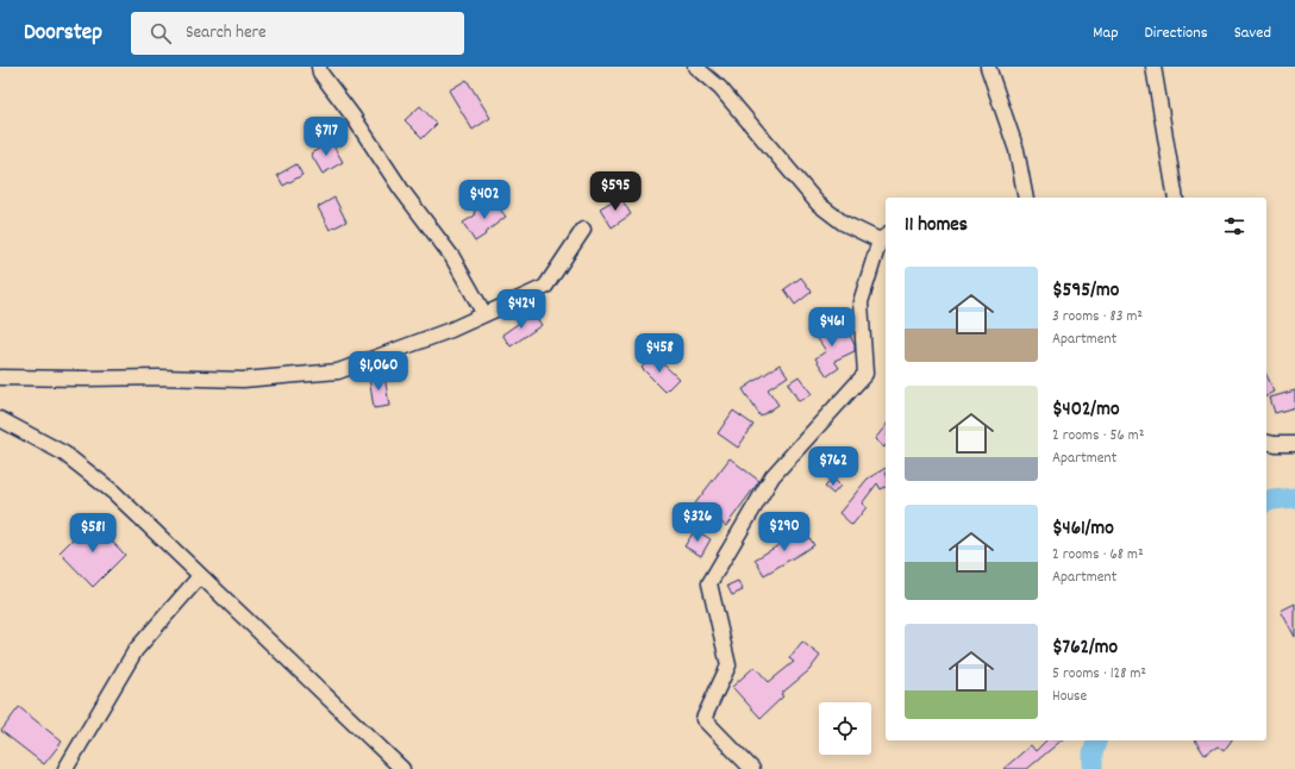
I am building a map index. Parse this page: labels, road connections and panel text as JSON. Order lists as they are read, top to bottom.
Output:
{
  "page": {
    "header": "Doorstep",
    "search": "Search here",
    "nav": ["Map", "Directions", "Saved"],
    "price": [
      "$717",
      "$595",
      "$402",
      "$424",
      "$461",
      "$458",
      "$1,060",
      "$762",
      "$326",
      "$290",
      "$581"
    ],
    "heading": "11 homes",
    "list": [
      {
        "name": "$595/mo",
        "note": "3 rooms · 83 m² · Apartment"
      },
      {
        "name": "$402/mo",
        "note": "2 rooms · 56 m² · Apartment"
      },
      {
        "name": "$461/mo",
        "note": "2 rooms · 68 m² · Apartment"
      },
      {
        "name": "$762/mo",
        "note": "5 rooms · 128 m² · House"
      }
    ]
  }
}
